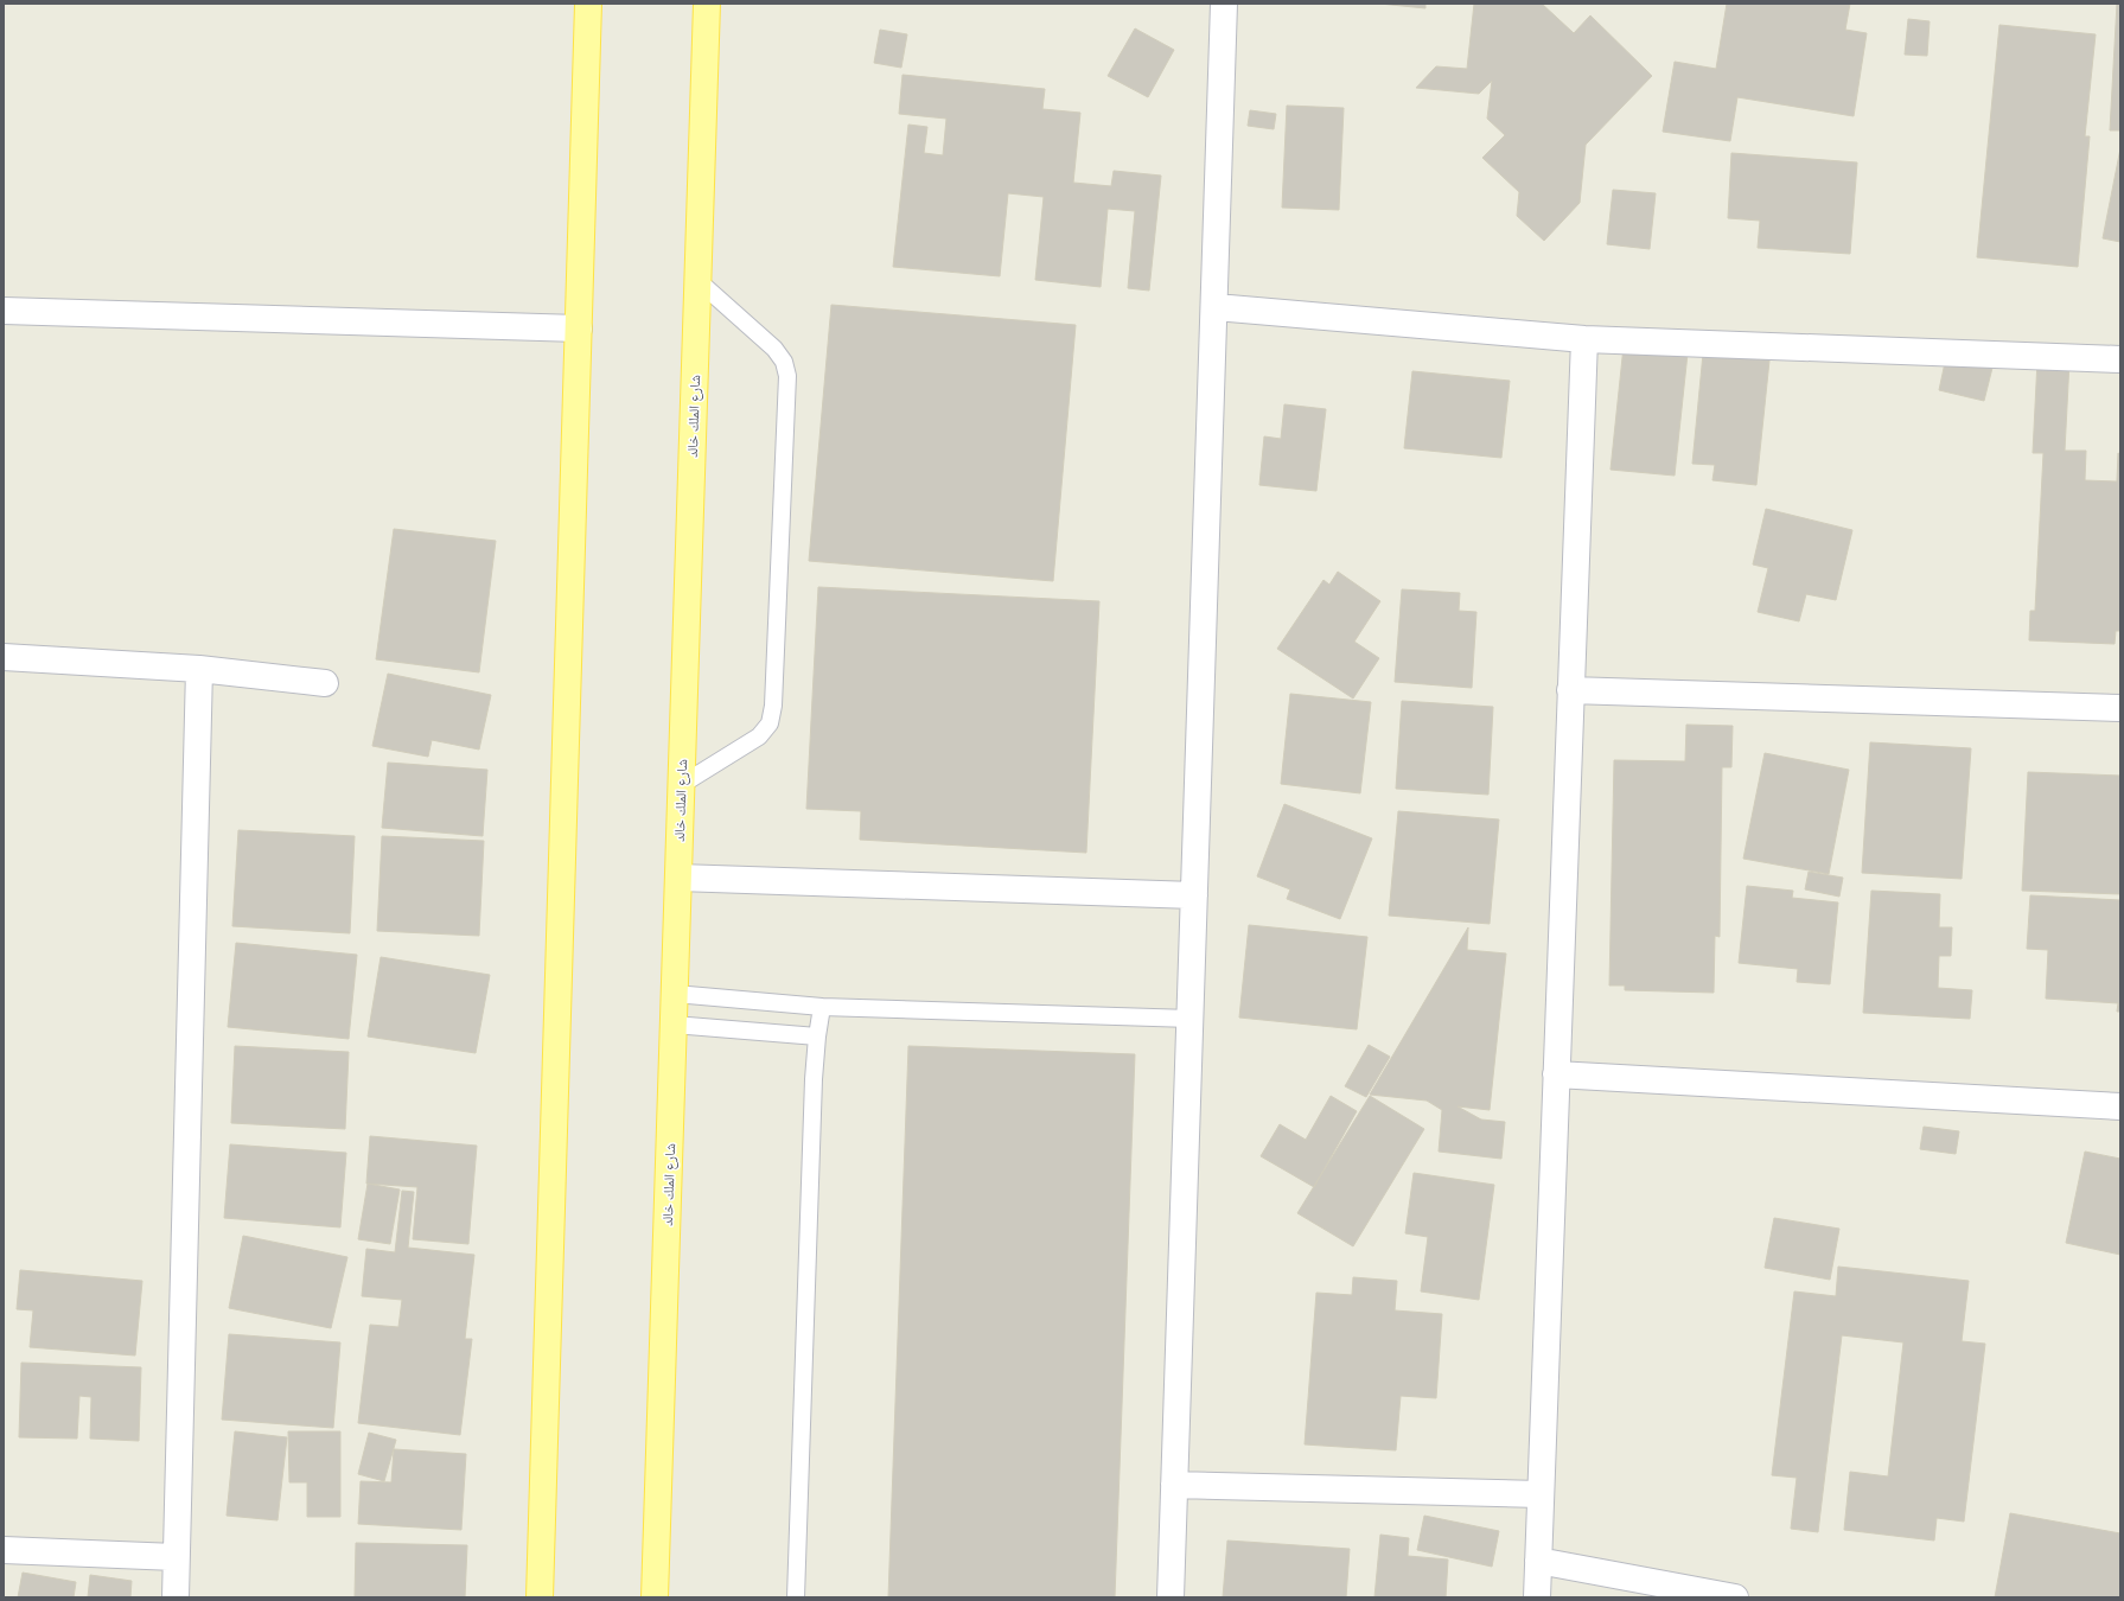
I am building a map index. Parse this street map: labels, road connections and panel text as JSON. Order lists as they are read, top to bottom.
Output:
{
  "streets": {
    "main road": ["شارع الملك خالد"]
  }
}
